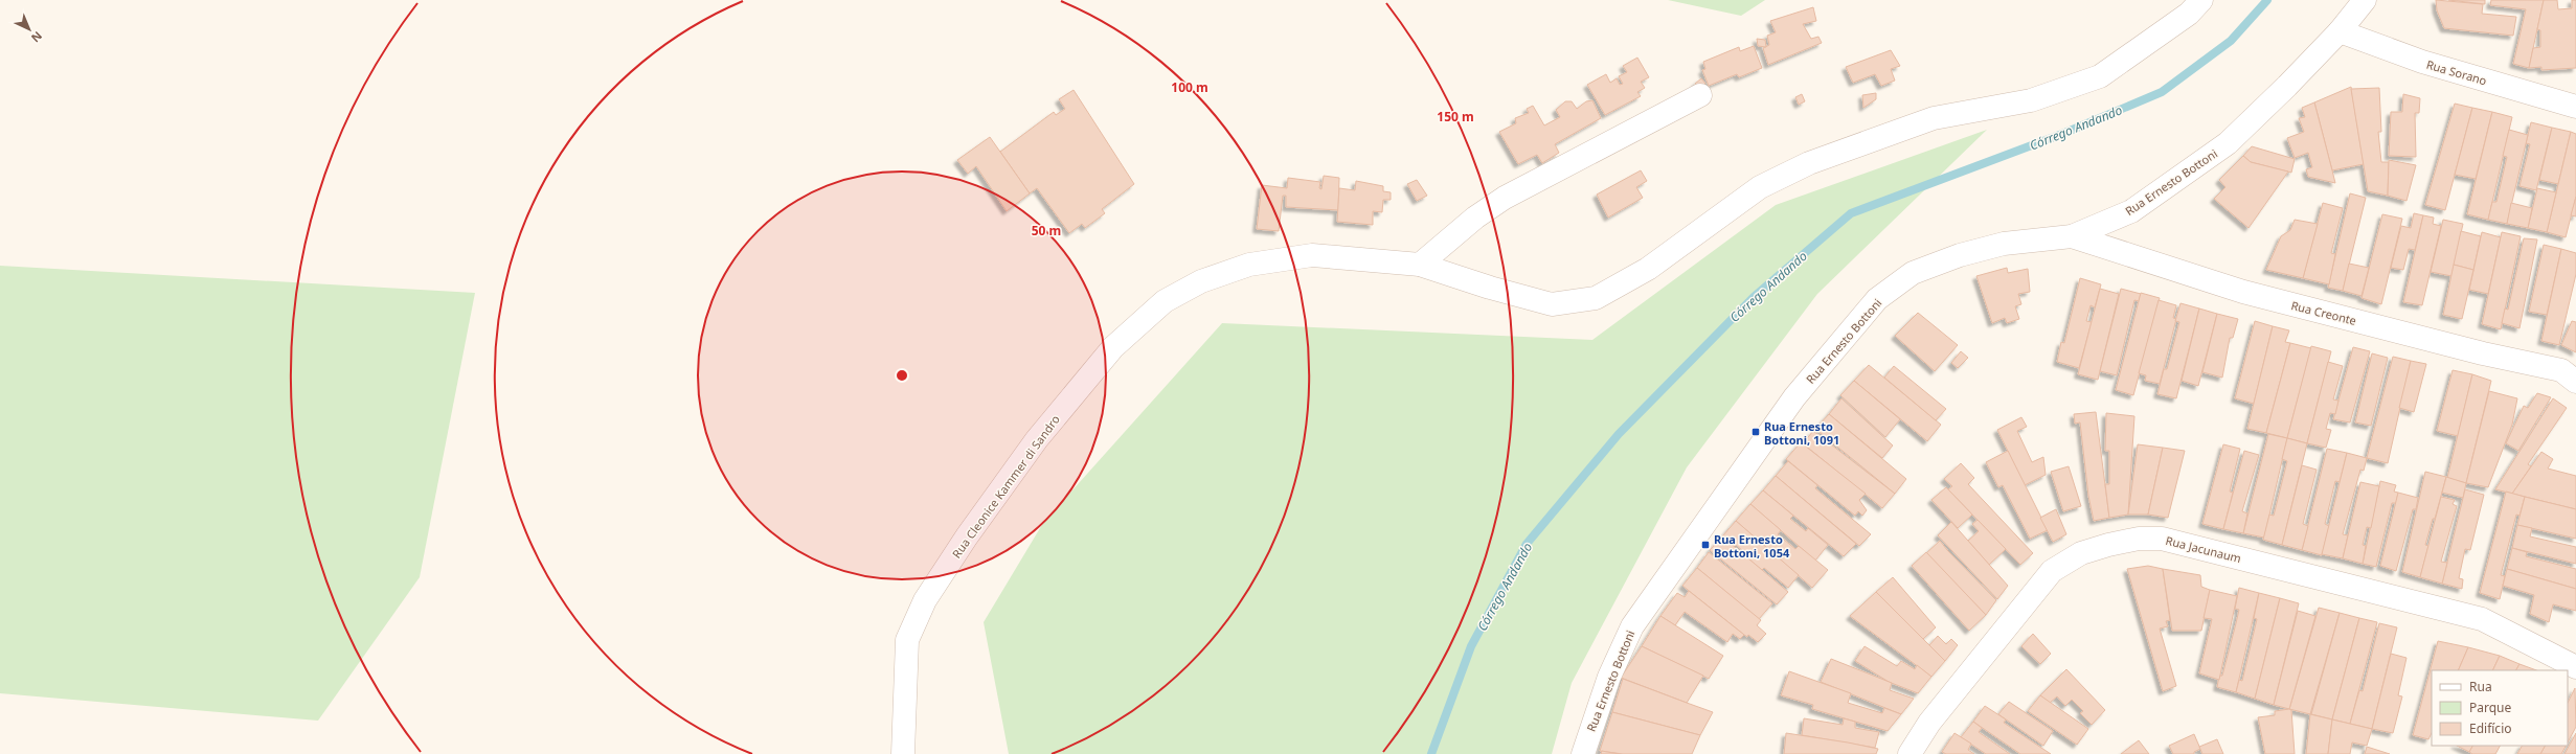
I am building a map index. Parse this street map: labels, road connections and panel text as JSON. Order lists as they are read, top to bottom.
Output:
{
  "streets": {
    "street": [
      "Rua Sorano",
      "Rua Ernesto Bottoni",
      "Rua Creonte",
      "Rua Cleonice Kammer di Sandro",
      "Rua Jacunaum"
    ]
  },
  "crossings": [
    ["Rua Sorano", "Rua Ernesto Bottoni"],
    ["Rua Ernesto Bottoni", "Rua Creonte"]
  ],
  "water": ["Córrego Andando"],
  "places": {
    "transit": ["Rua Ernesto Bottoni, 1091", "Rua Ernesto Bottoni, 1054"]
  },
  "legend": ["Rua", "Parque", "Edifício"],
  "north": "bottom right",
  "rings": ["100 m", "150 m", "50 m"]
}
